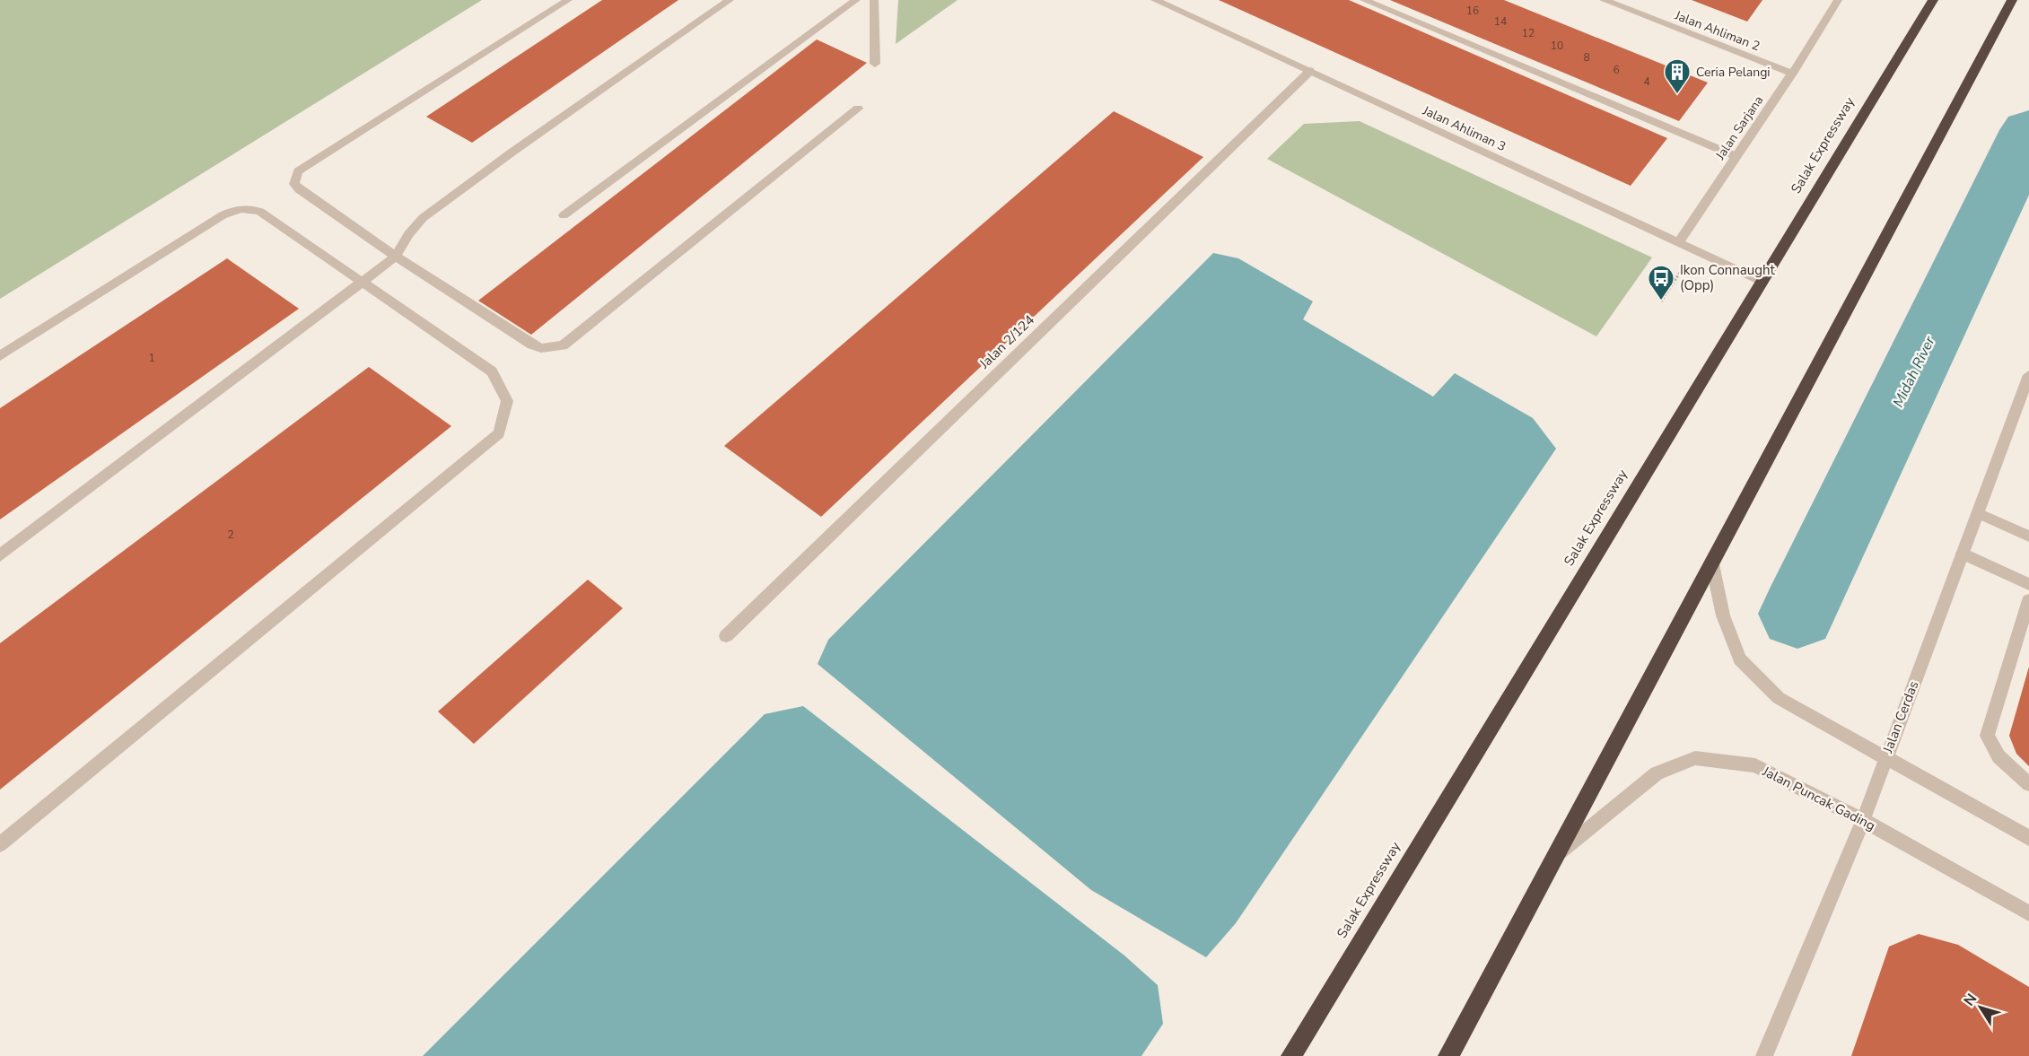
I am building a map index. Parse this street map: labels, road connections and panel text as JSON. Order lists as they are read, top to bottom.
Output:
{
  "streets": {
    "highway": ["Salak Expressway"],
    "street": [
      "Jalan Ahliman 2",
      "Jalan Sarjana",
      "Jalan Ahliman 3",
      "Jalan 2/124",
      "Jalan Cerdas",
      "Jalan Puncak Gading"
    ]
  },
  "crossings": [
    ["Jalan Ahliman 2", "Jalan Sarjana"],
    ["Jalan Sarjana", "Jalan Ahliman 3"],
    ["Jalan Ahliman 3", "Salak Expressway"],
    ["Jalan Ahliman 3", "Jalan 2/124"],
    ["Jalan Cerdas", "Jalan Puncak Gading"]
  ],
  "water": ["Midah River"],
  "places": {
    "building": ["Ceria Pelangi"],
    "bus stop": ["Ikon Connaught (Opp)"]
  },
  "house_numbers": [
    "16",
    "14",
    "12",
    "10",
    "8",
    "6",
    "4",
    "1",
    "2"
  ],
  "north": "top left"
}
